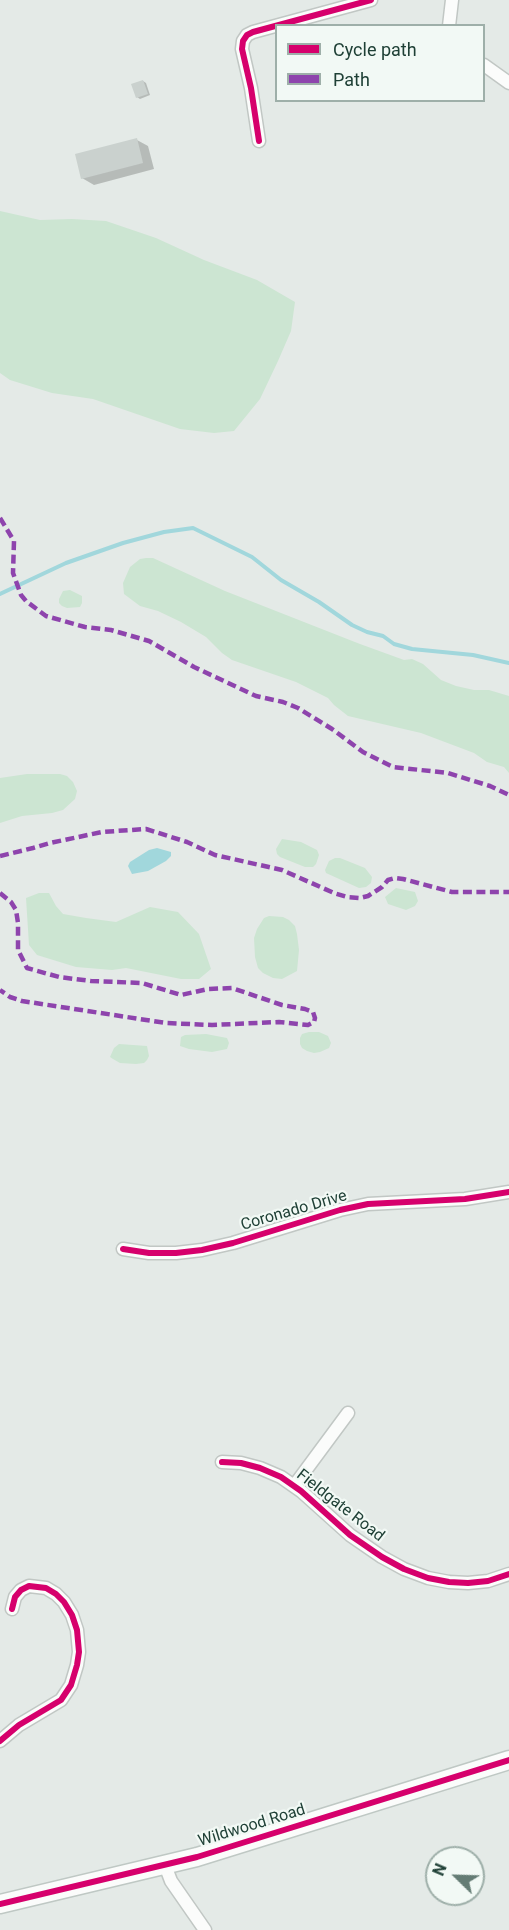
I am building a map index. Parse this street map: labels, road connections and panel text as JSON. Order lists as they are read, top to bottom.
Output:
{
  "streets": {
    "street": ["Coronado Drive", "Fieldgate Road", "Wildwood Road"]
  },
  "legend": ["Cycle path", "Path"],
  "north": "top left"
}
